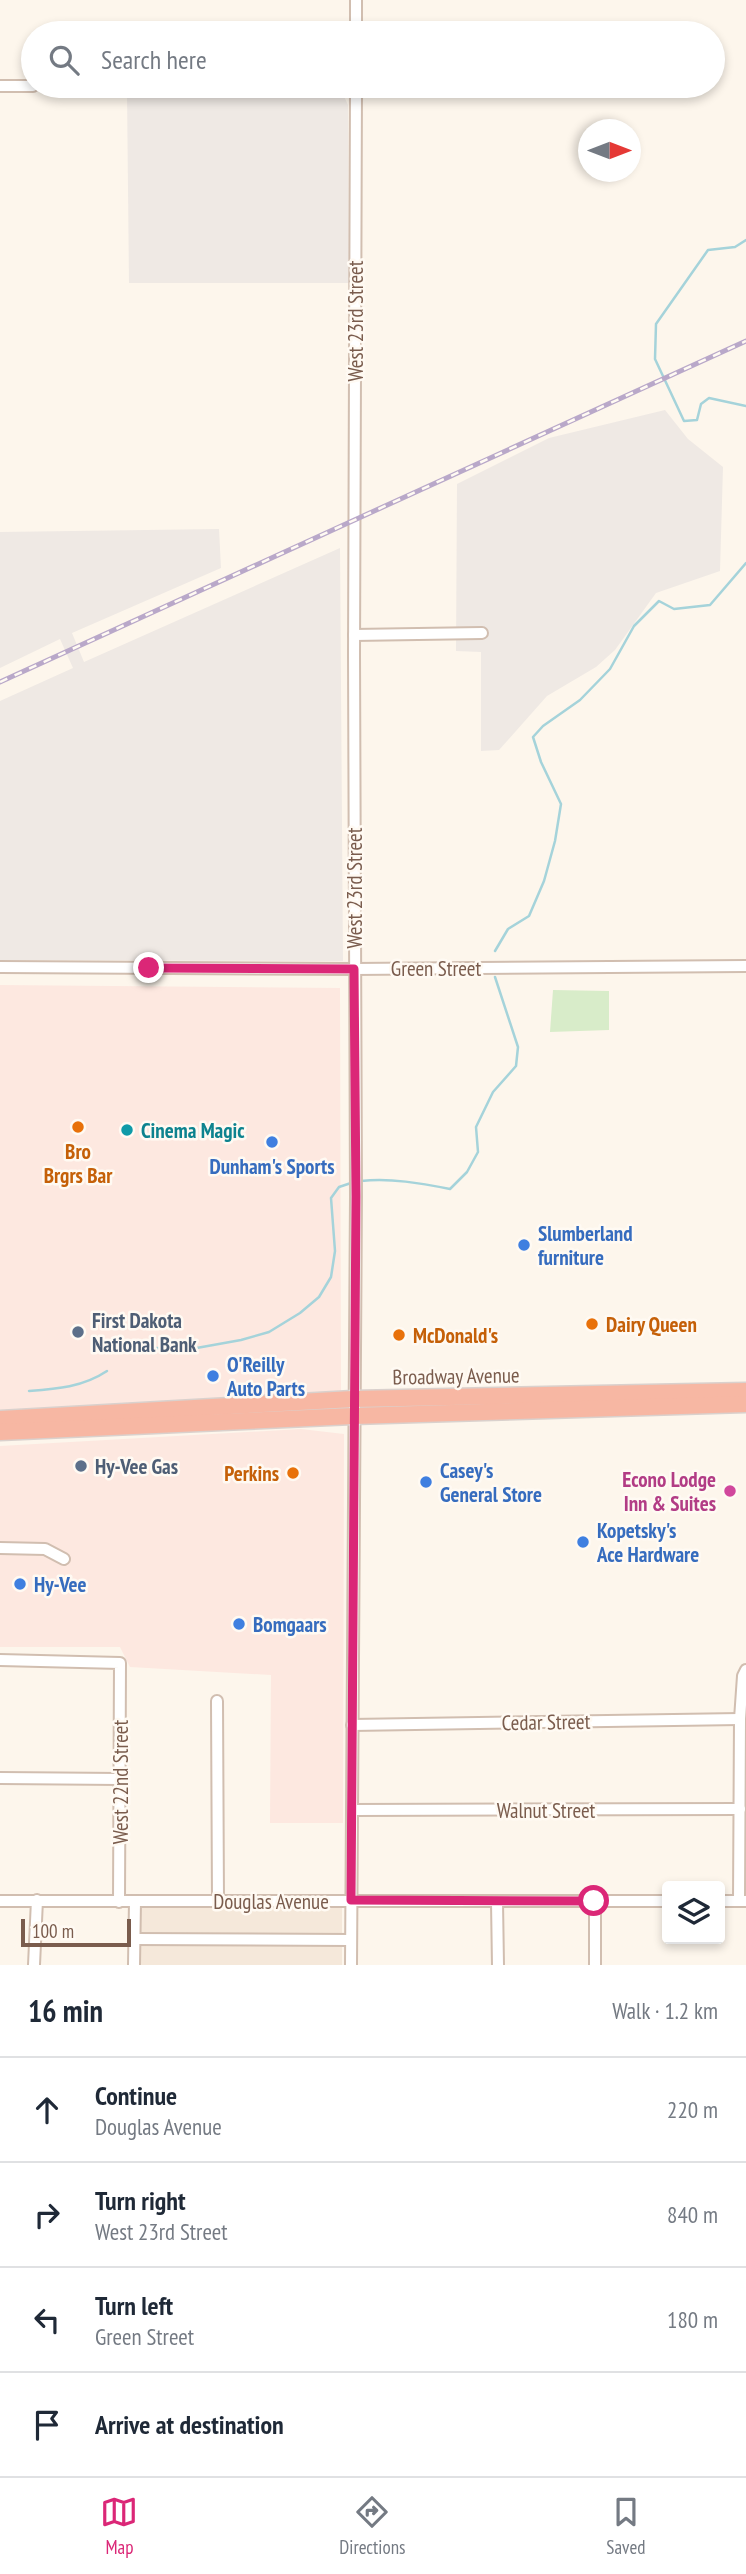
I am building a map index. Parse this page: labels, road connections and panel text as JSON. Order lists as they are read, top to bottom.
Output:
{
  "streets": {
    "highway": ["Broadway Avenue"],
    "street": [
      "West 23rd Street",
      "Green Street",
      "Cedar Street",
      "West 22nd Street",
      "Walnut Street",
      "Douglas Avenue"
    ]
  },
  "crossings": [
    ["West 23rd Street", "Green Street"],
    ["West 23rd Street", "Broadway Avenue"],
    ["West 23rd Street", "Cedar Street"],
    ["West 23rd Street", "Walnut Street"],
    ["West 23rd Street", "Douglas Avenue"],
    ["West 22nd Street", "Douglas Avenue"]
  ],
  "places": [
    "Bro Brgrs Bar",
    "Cinema Magic",
    "Dunham's Sports",
    "Slumberland furniture",
    "Dairy Queen",
    "First Dakota National Bank",
    "McDonald's",
    "O'Reilly Auto Parts",
    "Hy-Vee Gas",
    "Perkins",
    "Casey's General Store",
    "Econo Lodge Inn & Suites",
    "Kopetsky's Ace Hardware",
    "Hy-Vee",
    "Bomgaars"
  ],
  "scale_bar": "100 m",
  "north": "right",
  "page": {
    "search": "Search here",
    "scale": "100 m",
    "heading": ["16 min", "Walk · 1.2 km"],
    "list": [
      ["Continue", "Douglas Avenue", "220 m"],
      ["Turn right", "West 23rd Street", "840 m"],
      ["Turn left", "Green Street", "180 m"],
      "Arrive at destination"
    ],
    "nav": ["Map", "Directions", "Saved"]
  }
}
